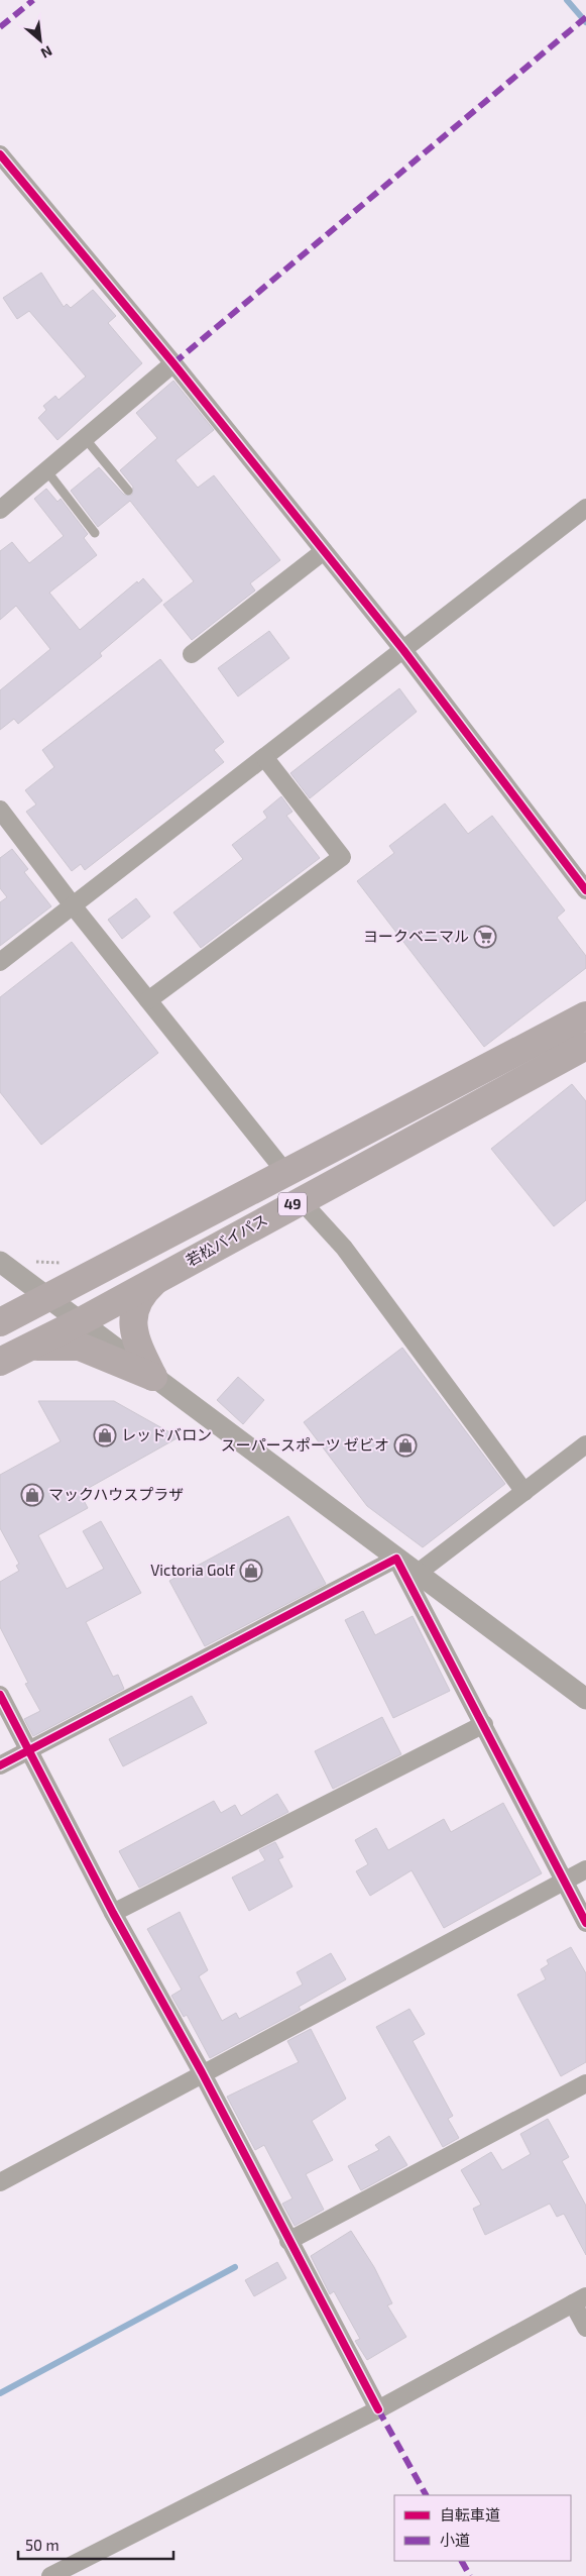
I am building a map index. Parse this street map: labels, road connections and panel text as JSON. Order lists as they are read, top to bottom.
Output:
{
  "streets": {
    "highway": ["49", "若松バイパス"]
  },
  "places": {
    "supermarket": ["ヨークベニマル"],
    "shop": [
      "レッドバロン",
      "スーパースポーツ ゼビオ",
      "マックハウスプラザ",
      "Victoria Golf"
    ]
  },
  "legend": ["自転車道", "小道"],
  "scale_bar": "50 m",
  "north": "bottom right"
}
